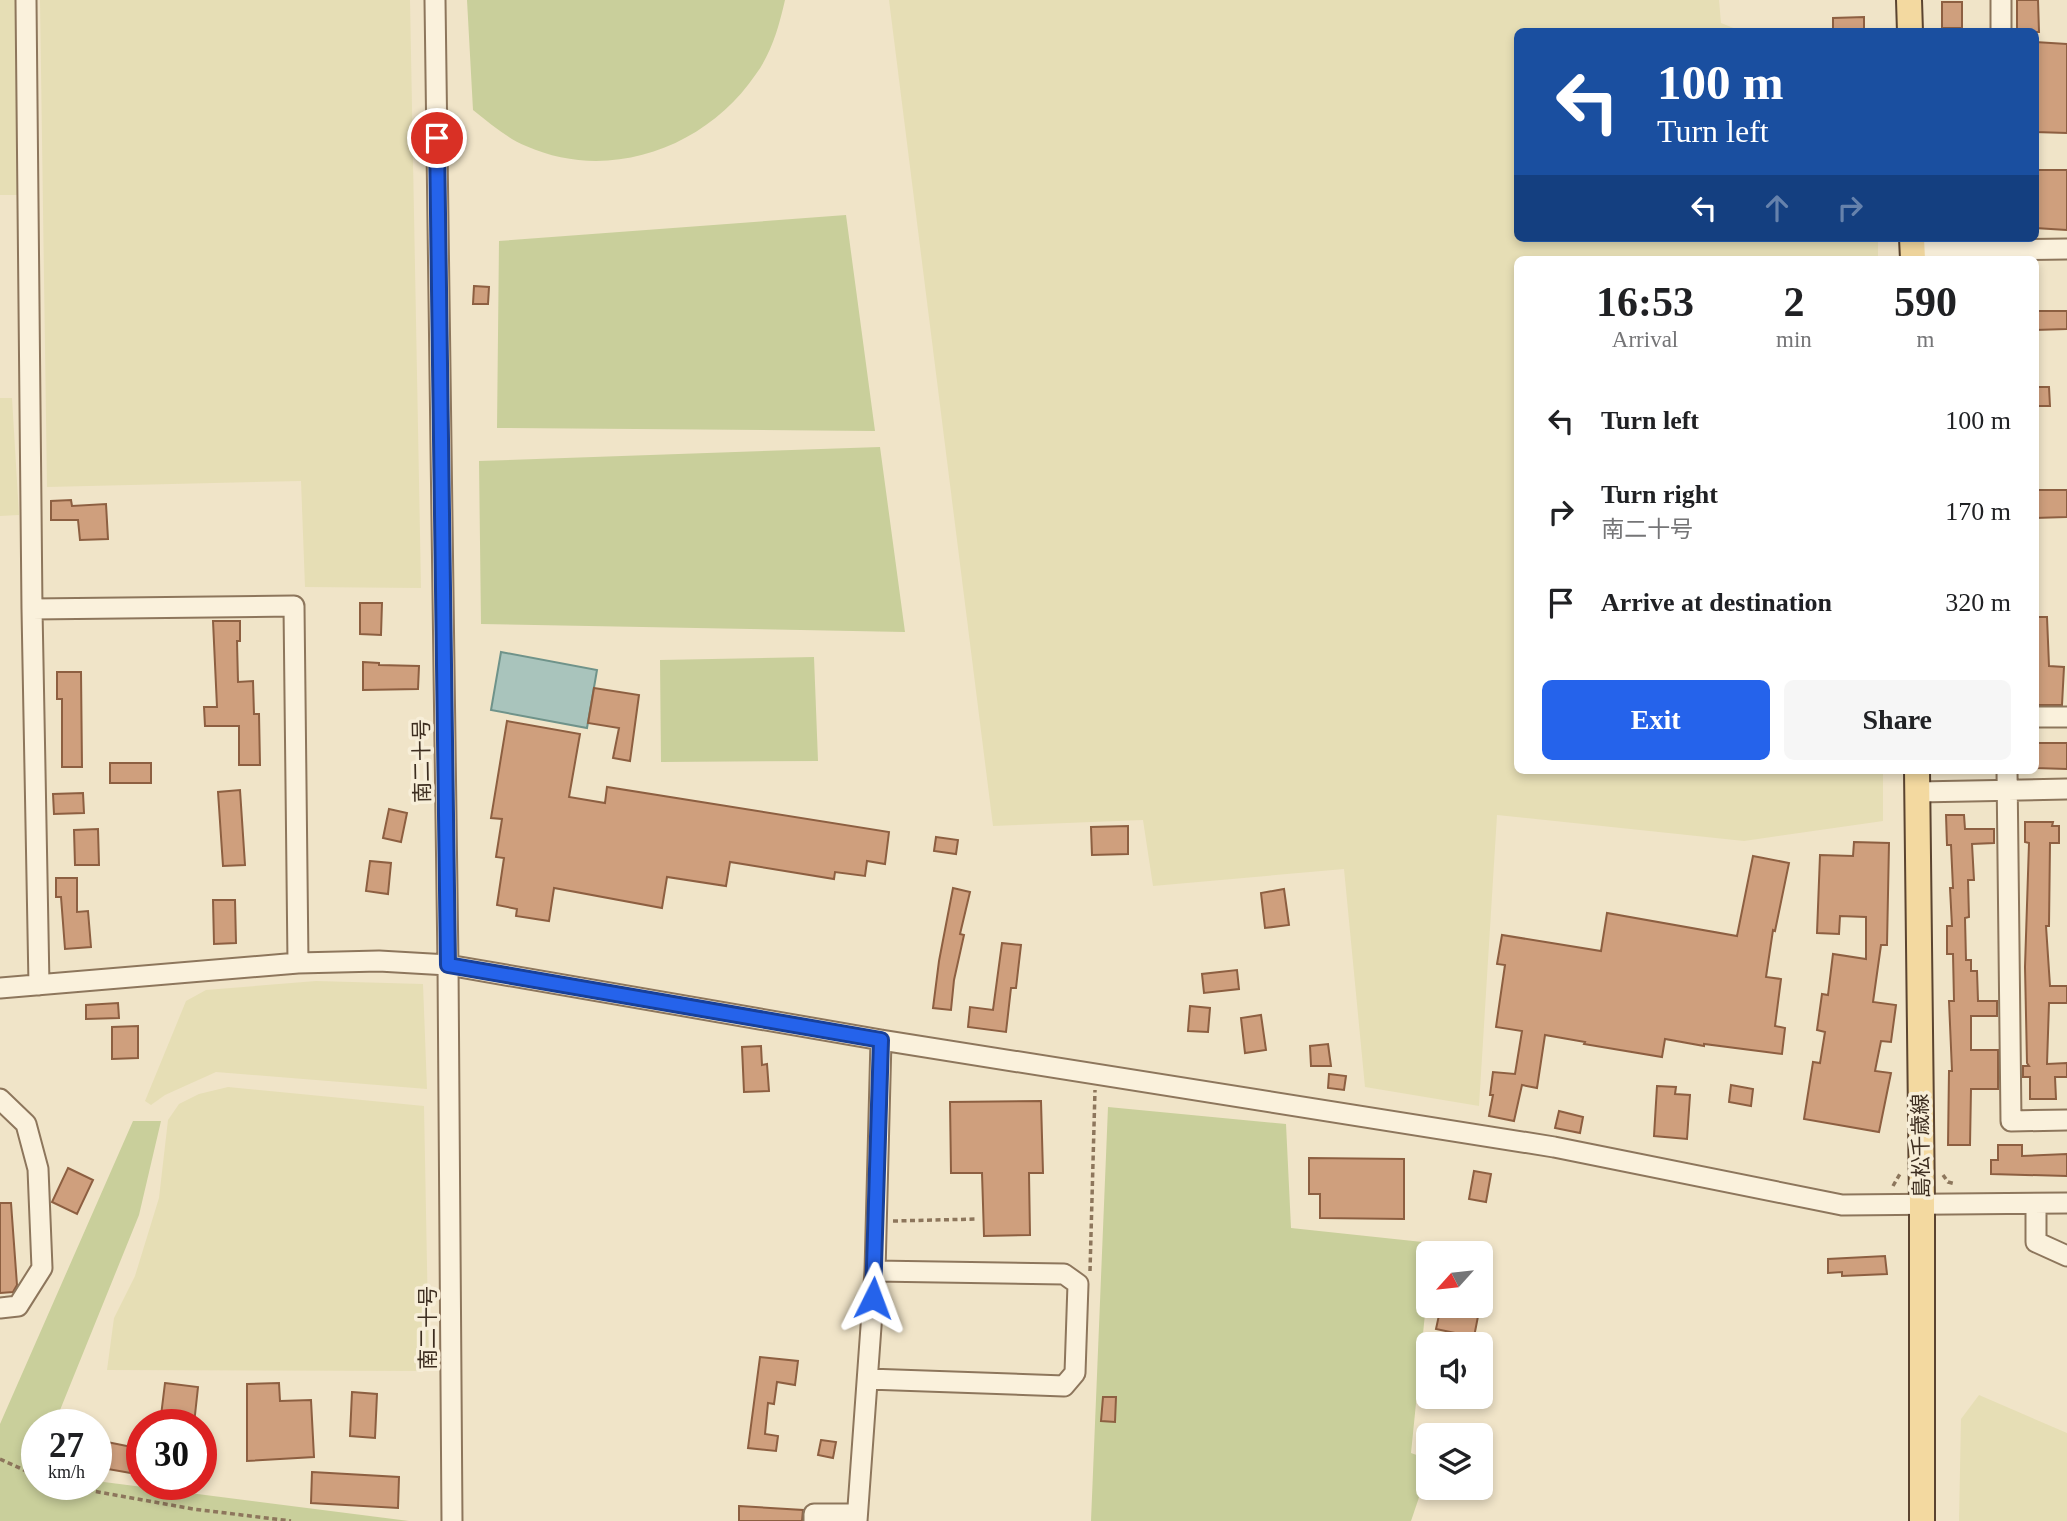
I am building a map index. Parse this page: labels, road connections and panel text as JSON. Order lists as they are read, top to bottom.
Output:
{
  "streets": {
    "main road": ["島松千歳線"],
    "street": ["南二十号"]
  },
  "north": "bottom left",
  "page": {
    "turn": ["100 m", "Turn left"],
    "eta": [
      "16:53",
      "Arrival",
      "2",
      "min",
      "590",
      "m"
    ],
    "list": [
      {
        "name": "Turn left",
        "value": "100 m"
      },
      {
        "name": "Turn right",
        "note": "南二十号",
        "value": "170 m"
      },
      {
        "name": "Arrive at destination",
        "value": "320 m"
      }
    ],
    "buttons": ["Exit", "Share"],
    "speed": "27 km/h",
    "limit": "30"
  }
}
